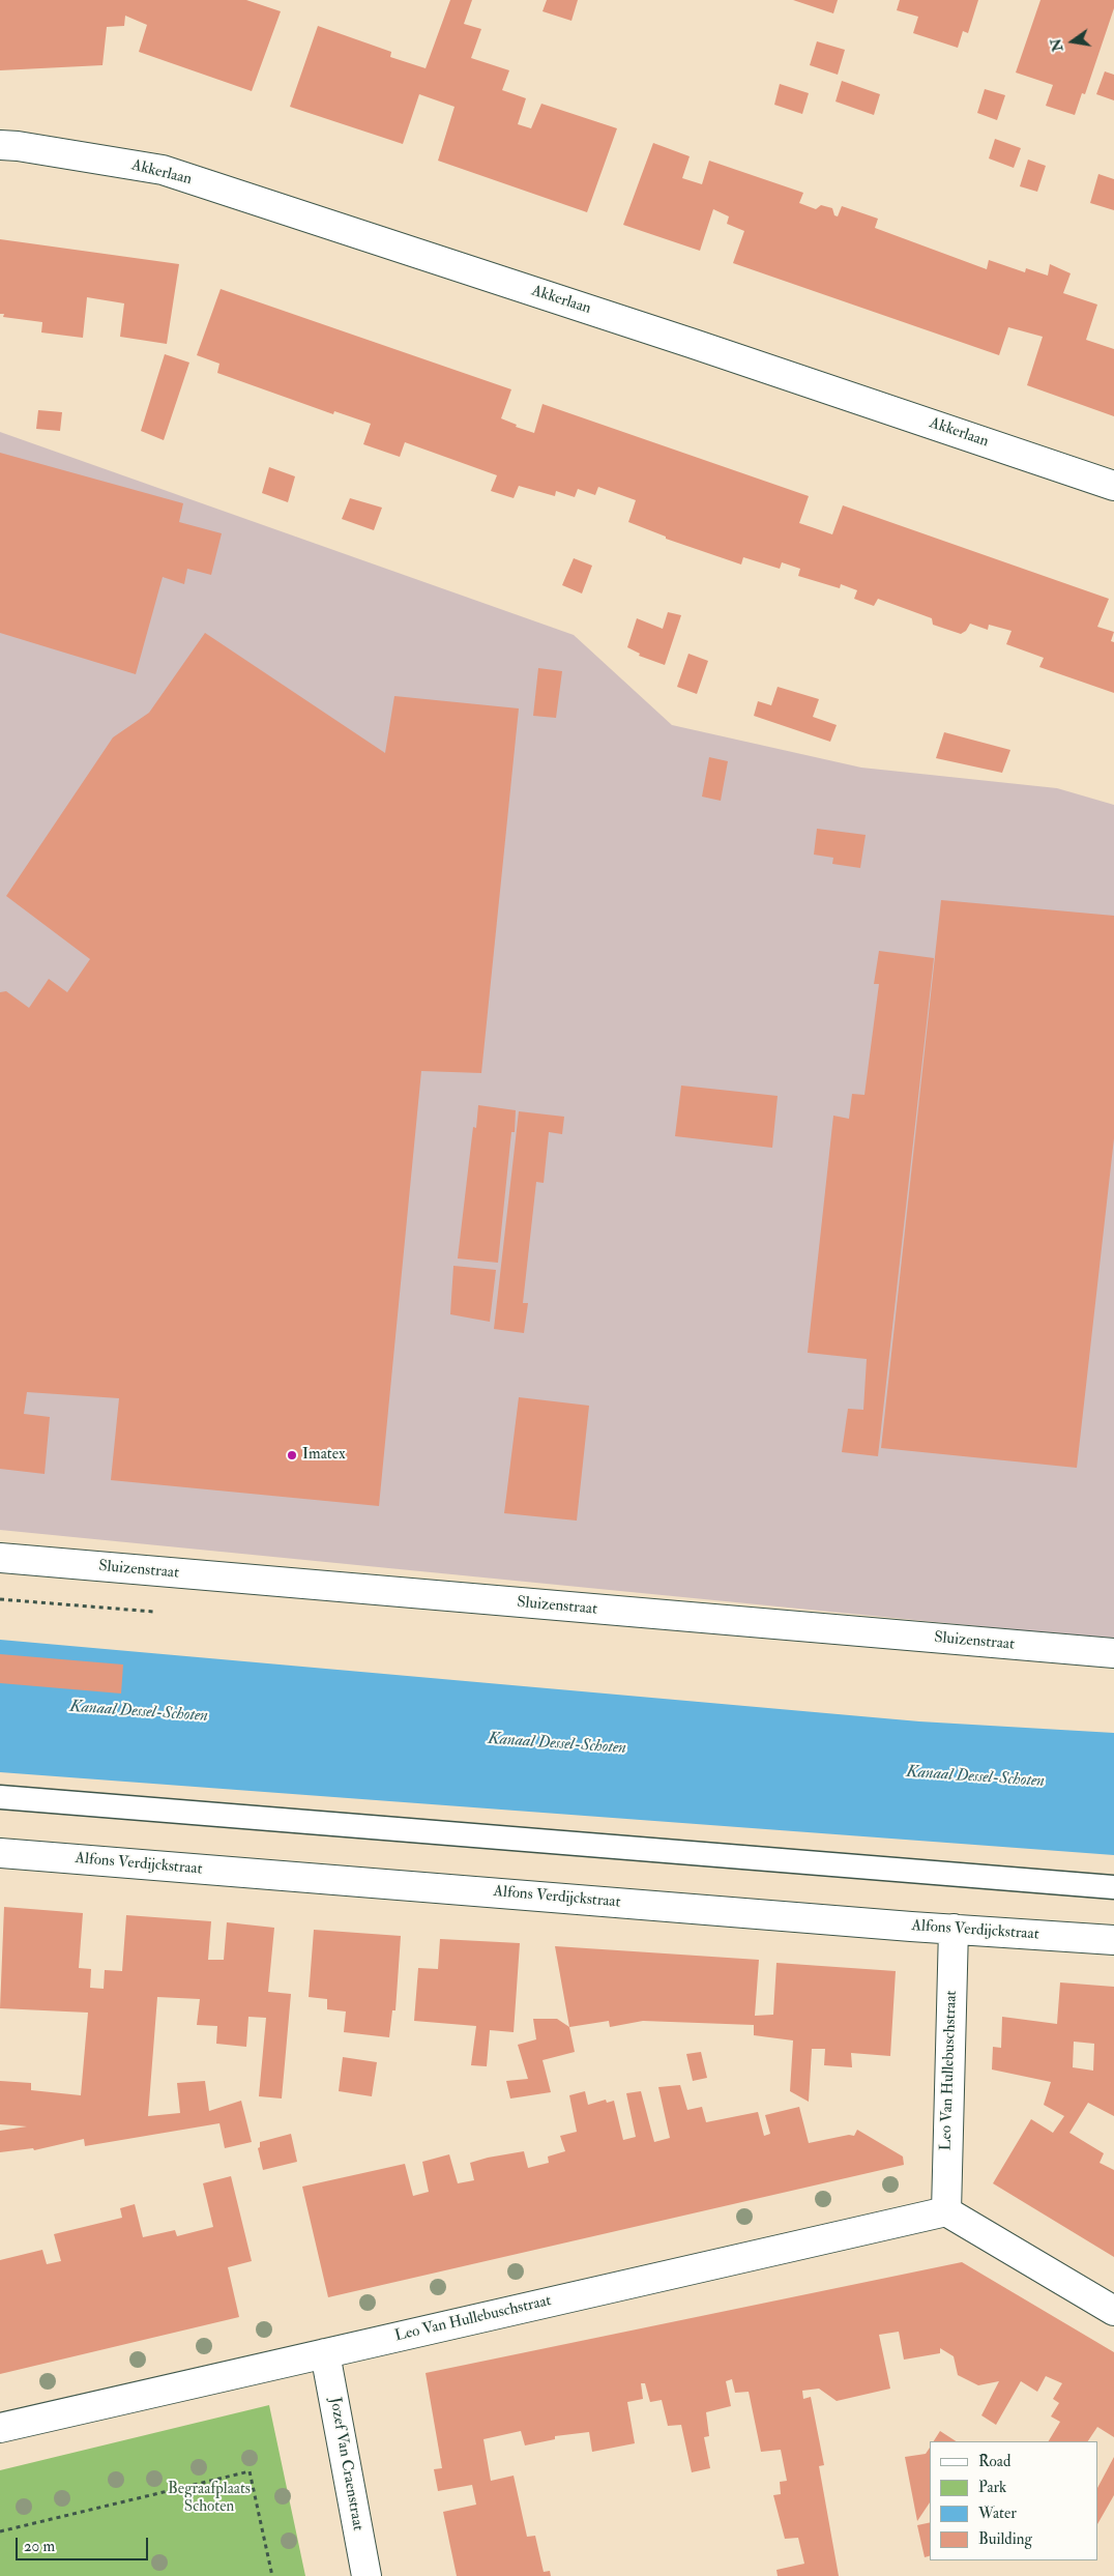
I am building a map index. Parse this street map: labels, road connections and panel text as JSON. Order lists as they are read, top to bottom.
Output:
{
  "streets": {
    "street": [
      "Akkerlaan",
      "Sluizenstraat",
      "Alfons Verdijckstraat",
      "Leo Van Hullebuschstraat",
      "Jozef Van Craenstraat"
    ]
  },
  "crossings": [
    ["Alfons Verdijckstraat", "Leo Van Hullebuschstraat"],
    ["Leo Van Hullebuschstraat", "Jozef Van Craenstraat"]
  ],
  "water": ["Kanaal Dessel-Schoten"],
  "parks": ["Begraafplaats Schoten"],
  "places": ["Imatex"],
  "legend": [
    "Road",
    "Park",
    "Water",
    "Building"
  ],
  "scale_bar": "20 m",
  "north": "left"
}
